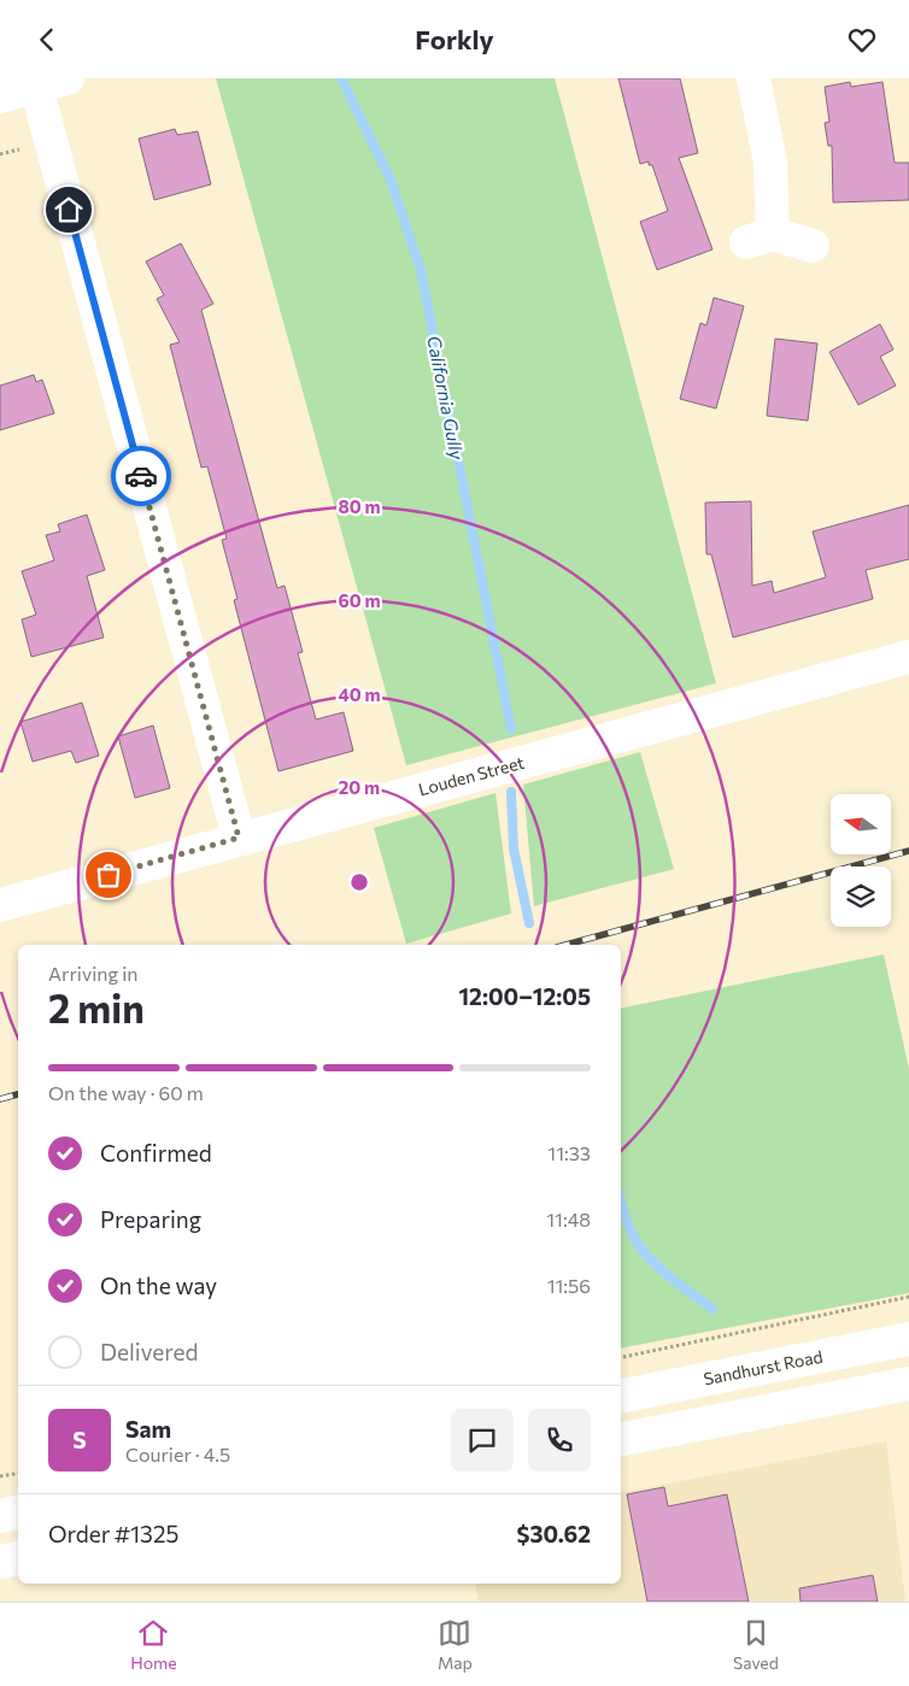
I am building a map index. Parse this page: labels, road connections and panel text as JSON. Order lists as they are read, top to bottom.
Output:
{
  "streets": {
    "street": ["Louden Street", "Sandhurst Road"]
  },
  "water": ["California Gully"],
  "north": "left",
  "page": {
    "header": "Forkly",
    "heading": ["2 min", "Arriving in", "12:00–12:05"],
    "panel": [
      "Sam",
      "Courier · 4.5",
      "Order #1325",
      "$30.62"
    ],
    "bar": "On the way · 60 m",
    "list": [
      ["Confirmed", "11:33"],
      ["Preparing", "11:48"],
      ["On the way", "11:56"],
      "Delivered"
    ],
    "round": "S",
    "tabs": ["Home", "Map", "Saved"]
  },
  "rings": [
    "80 m",
    "60 m",
    "40 m",
    "20 m"
  ]
}
